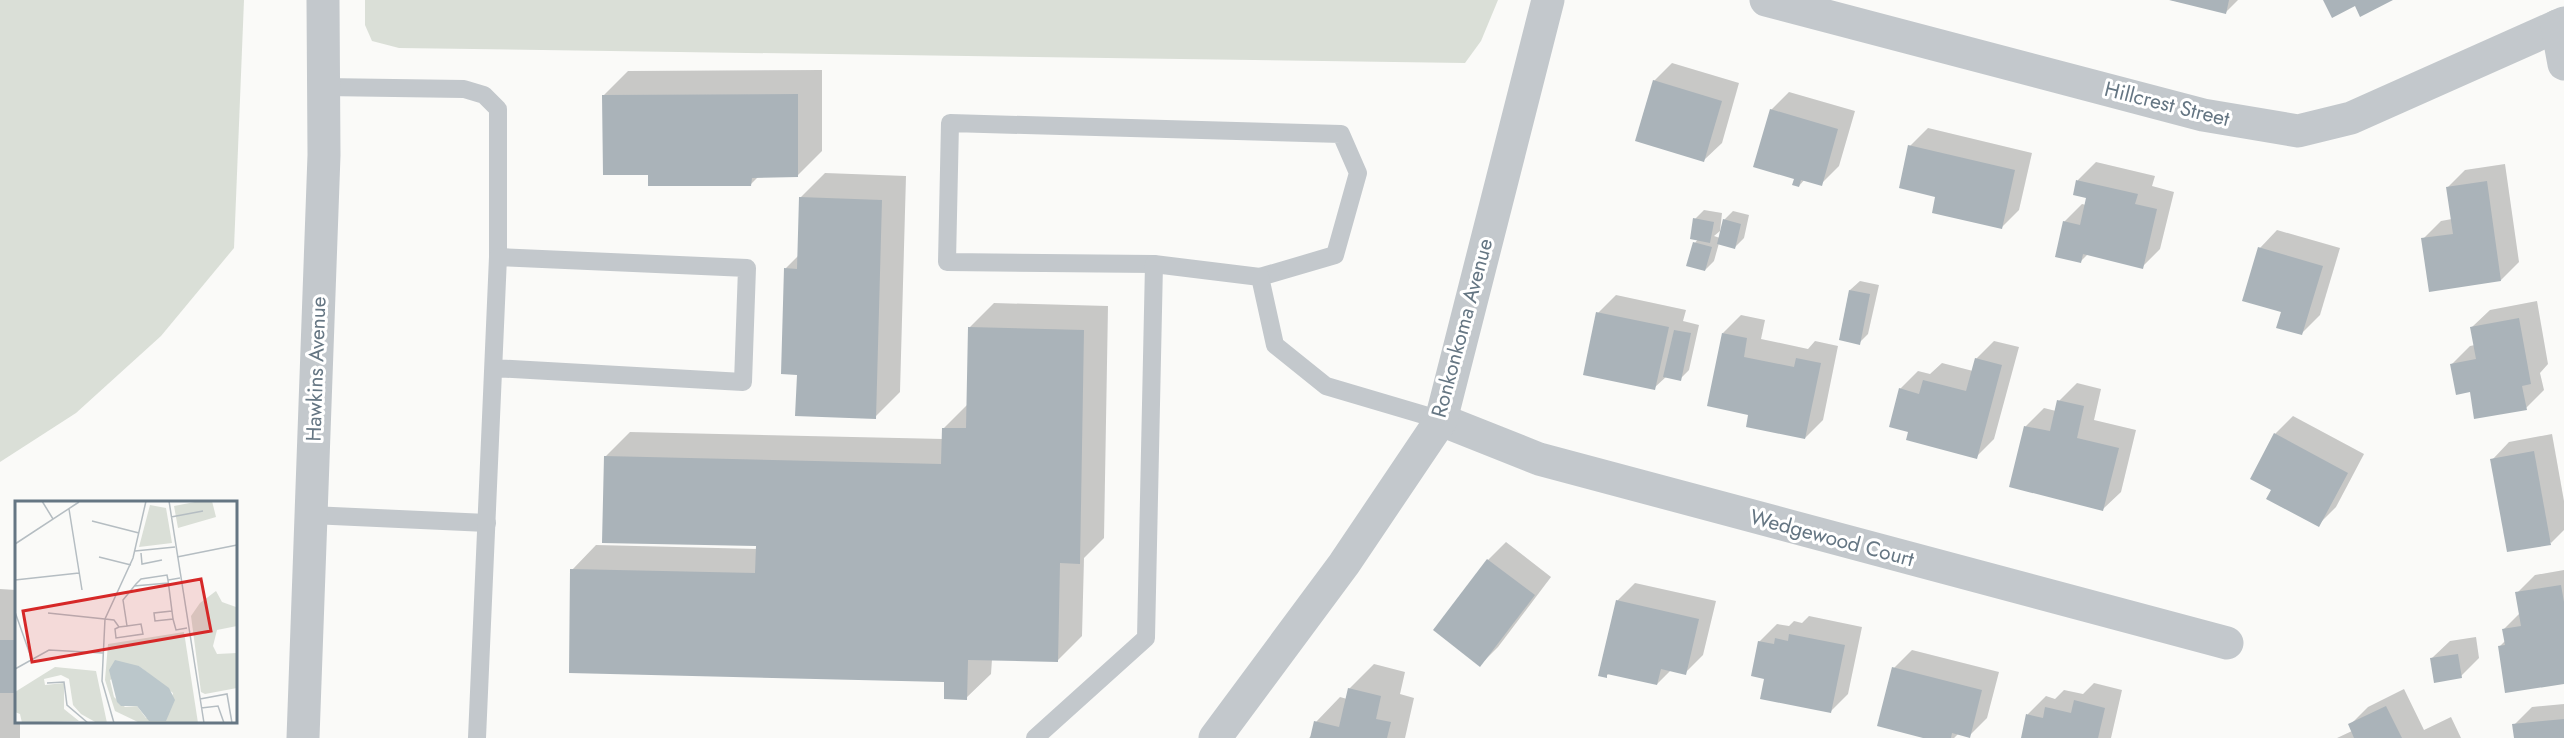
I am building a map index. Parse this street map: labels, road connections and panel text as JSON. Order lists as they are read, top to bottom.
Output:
{
  "streets": {
    "street": [
      "Hillcrest Street",
      "Ronkonkoma Avenue",
      "Hawkins Avenue",
      "Wedgewood Court"
    ]
  },
  "crossings": [
    ["Ronkonkoma Avenue", "Wedgewood Court"]
  ]
}
